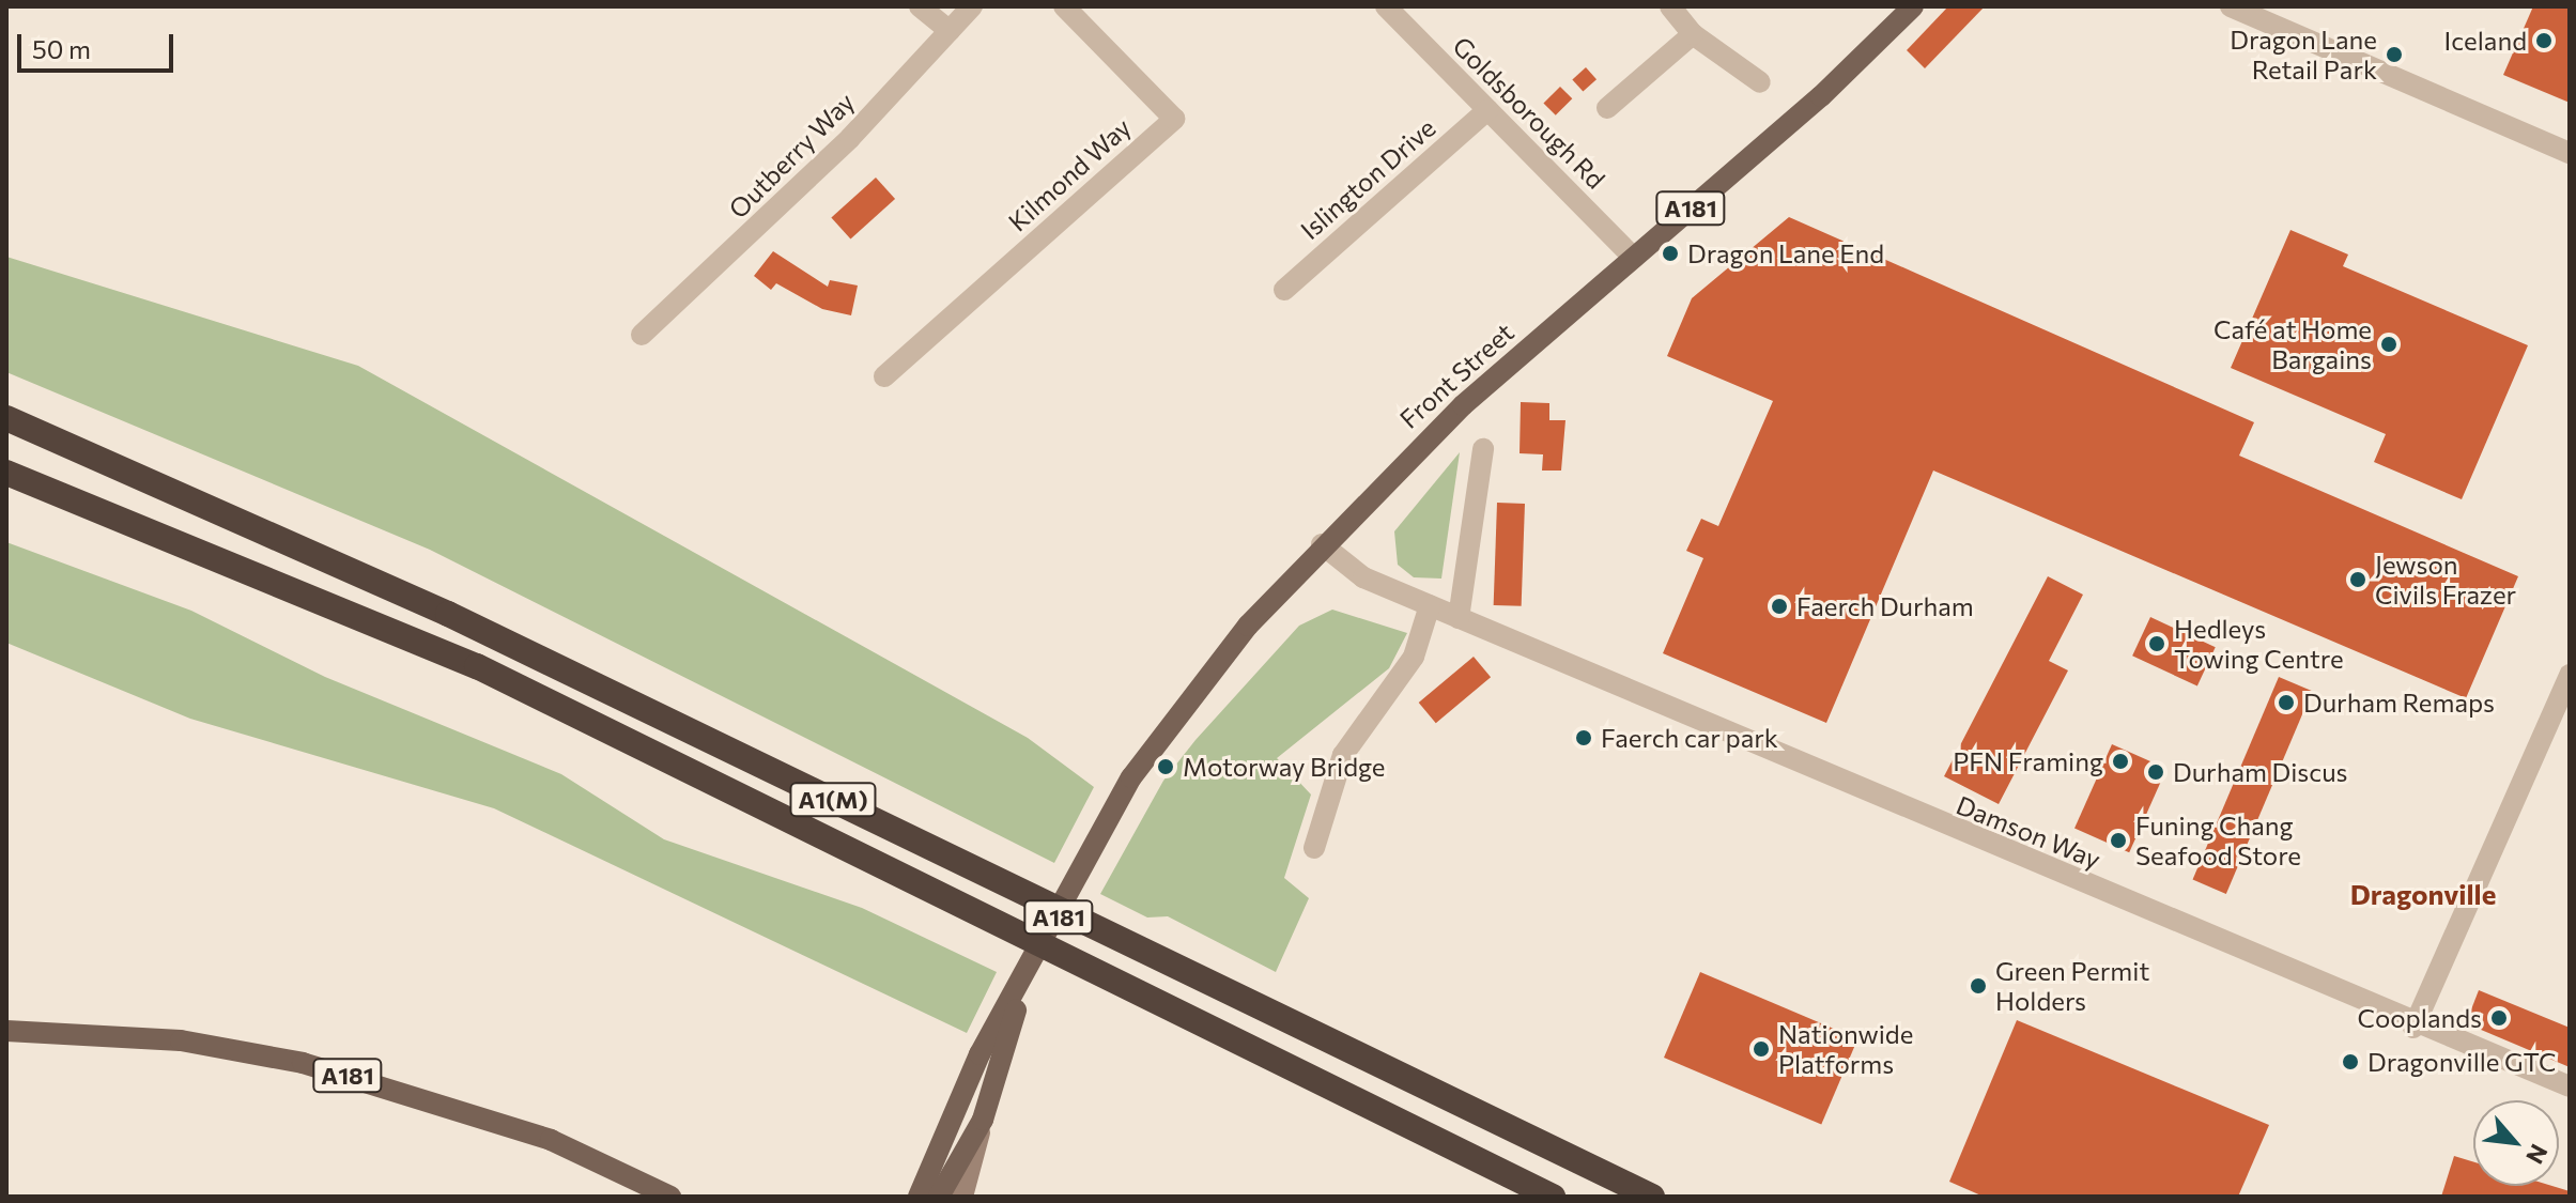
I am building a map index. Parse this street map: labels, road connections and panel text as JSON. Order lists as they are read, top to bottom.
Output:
{
  "streets": {
    "highway": ["A1(M)"],
    "main road": ["A181", "Front Street"],
    "street": [
      "Goldsborough Rd",
      "Outberry Way",
      "Kilmond Way",
      "Islington Drive",
      "Damson Way"
    ]
  },
  "crossings": [
    ["Goldsborough Rd", "Islington Drive"],
    ["Goldsborough Rd", "Front Street"],
    ["A181", "Front Street"],
    ["Front Street", "Damson Way"]
  ],
  "districts": ["Dragonville"],
  "places": [
    "Iceland",
    "Dragon Lane Retail Park",
    "Dragon Lane End",
    "Café at Home Bargains",
    "Jewson Civils Frazer",
    "Faerch Durham",
    "Hedleys Towing Centre",
    "Durham Remaps",
    "Faerch car park",
    "PFN Framing",
    "Motorway Bridge",
    "Durham Discus",
    "Funing Chang Seafood Store",
    "Green Permit Holders",
    "Cooplands",
    "Nationwide Platforms",
    "Dragonville GTC"
  ],
  "scale_bar": "50 m",
  "north": "bottom right"
}
